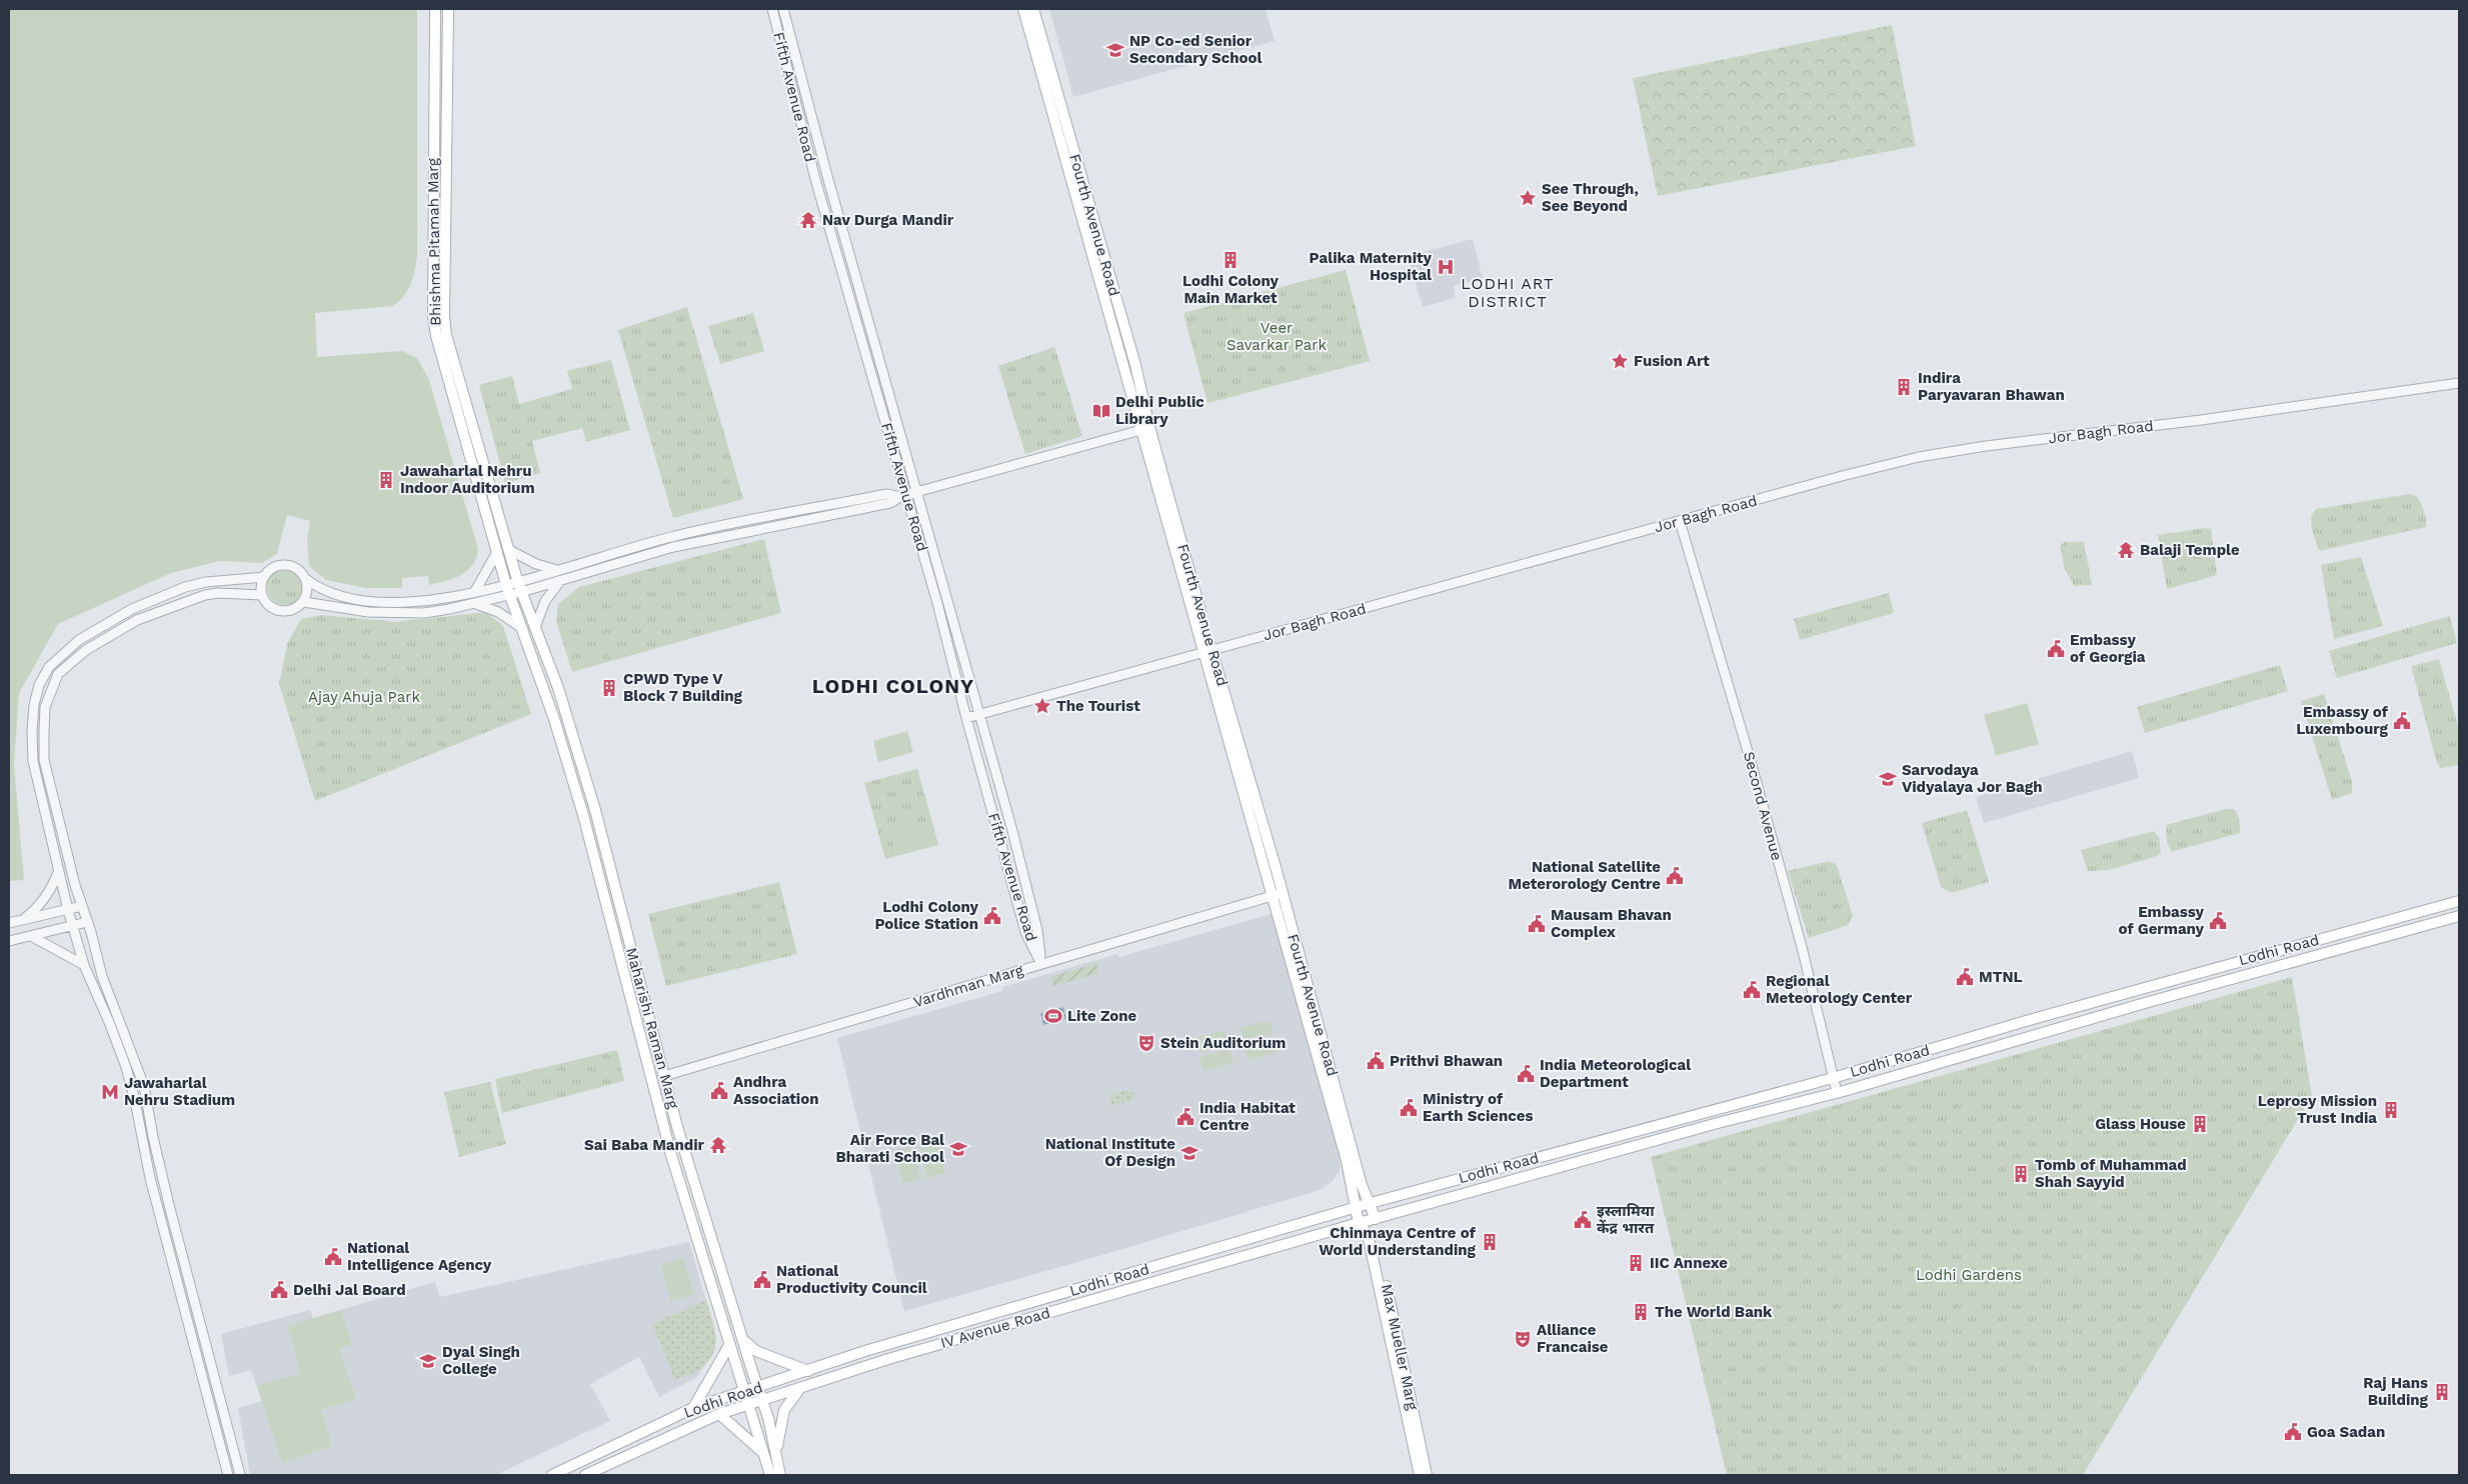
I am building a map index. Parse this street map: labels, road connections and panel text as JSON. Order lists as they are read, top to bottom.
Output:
{
  "streets": {
    "main road": [
      "Fourth Avenue Road",
      "Bhishma Pitamah Marg",
      "Lodhi Road",
      "Maharishi Raman Marg",
      "IV Avenue Road",
      "Max Mueller Marg"
    ],
    "street": [
      "Fifth Avenue Road",
      "Jor Bagh Road",
      "Second Avenue",
      "Vardhman Marg"
    ]
  },
  "crossings": [
    ["Fifth Avenue Road", "Jor Bagh Road"],
    ["Fifth Avenue Road", "Vardhman Marg"],
    ["Fourth Avenue Road", "Jor Bagh Road"],
    ["Fourth Avenue Road", "Lodhi Road"],
    ["Fourth Avenue Road", "Vardhman Marg"],
    ["Fourth Avenue Road", "Max Mueller Marg"],
    ["Bhishma Pitamah Marg", "Maharishi Raman Marg"],
    ["Jor Bagh Road", "Second Avenue"],
    ["Second Avenue", "Lodhi Road"],
    ["Lodhi Road", "Maharishi Raman Marg"],
    ["Lodhi Road", "IV Avenue Road"],
    ["Lodhi Road", "Max Mueller Marg"],
    ["Vardhman Marg", "Maharishi Raman Marg"],
    ["Maharishi Raman Marg", "IV Avenue Road"],
    ["IV Avenue Road", "Max Mueller Marg"]
  ],
  "districts": ["LODHI ART DISTRICT", "LODHI COLONY"],
  "parks": ["Veer Savarkar Park", "Ajay Ahuja Park", "Lodhi Gardens"],
  "places": {
    "school or university": [
      "NP Co-ed Senior Secondary School",
      "Sarvodaya Vidyalaya Jor Bagh",
      "Air Force Bal Bharati School",
      "National Institute Of Design",
      "Dyal Singh College"
    ],
    "place": ["See Through, See Beyond", "Fusion Art", "The Tourist"],
    "temple": ["Nav Durga Mandir", "Balaji Temple", "Sai Baba Mandir"],
    "building": [
      "Lodhi Colony Main Market",
      "Indira Paryavaran Bhawan",
      "Jawaharlal Nehru Indoor Auditorium",
      "CPWD Type V Block 7 Building",
      "Leprosy Mission Trust India",
      "Glass House",
      "Tomb of Muhammad Shah Sayyid",
      "Chinmaya Centre of World Understanding",
      "IIC Annexe",
      "The World Bank",
      "Raj Hans Building"
    ],
    "hospital": ["Palika Maternity Hospital"],
    "library": ["Delhi Public Library"],
    "public building": [
      "Embassy of Georgia",
      "Embassy of Luxembourg",
      "National Satellite Meterorology Centre",
      "Lodhi Colony Police Station",
      "Embassy of Germany",
      "Mausam Bhavan Complex",
      "MTNL",
      "Regional Meteorology Center",
      "Prithvi Bhawan",
      "India Meteorological Department",
      "Andhra Association",
      "Ministry of Earth Sciences",
      "India Habitat Centre",
      "इस्लामिया केंद्र भारत",
      "National Intelligence Agency",
      "National Productivity Council",
      "Delhi Jal Board",
      "Goa Sadan"
    ],
    "sports": ["Lite Zone"],
    "theatre": ["Stein Auditorium", "Alliance Francaise"],
    "metro station": ["Jawaharlal Nehru Stadium"]
  }
}
